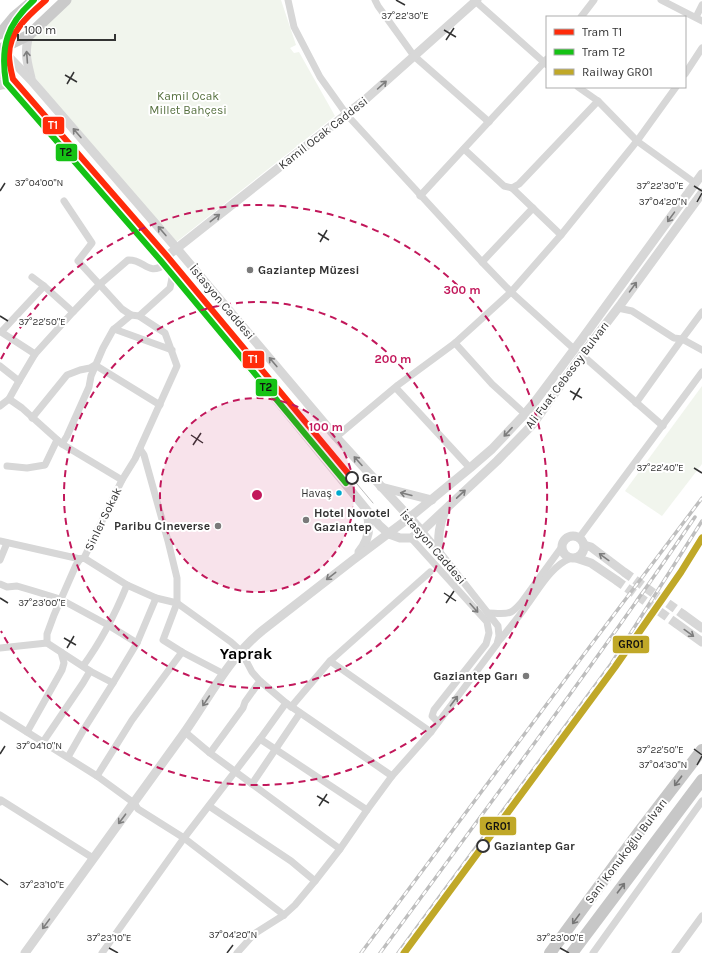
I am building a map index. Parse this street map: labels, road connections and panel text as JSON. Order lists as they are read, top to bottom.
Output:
{
  "streets": {
    "highway": ["Sani Konukoğlu Bulvarı"],
    "street": [
      "Kamil Ocak Caddesi",
      "İstasyon Caddesi",
      "Ali Fuat Cebesoy Bulvarı",
      "Sinler Sokak"
    ]
  },
  "crossings": [
    ["Kamil Ocak Caddesi", "İstasyon Caddesi"],
    ["İstasyon Caddesi", "Ali Fuat Cebesoy Bulvarı"]
  ],
  "one_way": ["Kamil Ocak Caddesi"],
  "districts": ["Yaprak"],
  "parks": ["Kamil Ocak Millet Bahçesi"],
  "places": [
    "Gaziantep Müzesi",
    "Gar",
    "Havaş",
    "Hotel Novotel Gaziantep",
    "Paribu Cineverse",
    "Gaziantep Garı",
    "Gaziantep Gar"
  ],
  "lines": ["tram line T1", "tram line T2", "rail line GR01"],
  "legend": ["Tram T1", "Tram T2", "Railway GR01"],
  "scale_bar": "100 m",
  "coordinates": [
    "37°22'30\"E",
    "37°04'00\"N",
    "37°04'20\"N",
    "37°22'50\"E",
    "37°22'40\"E",
    "37°23'00\"E",
    "37°04'10\"N",
    "37°04'30\"N",
    "37°23'10\"E"
  ],
  "rings": ["300 m", "200 m", "100 m"]
}
